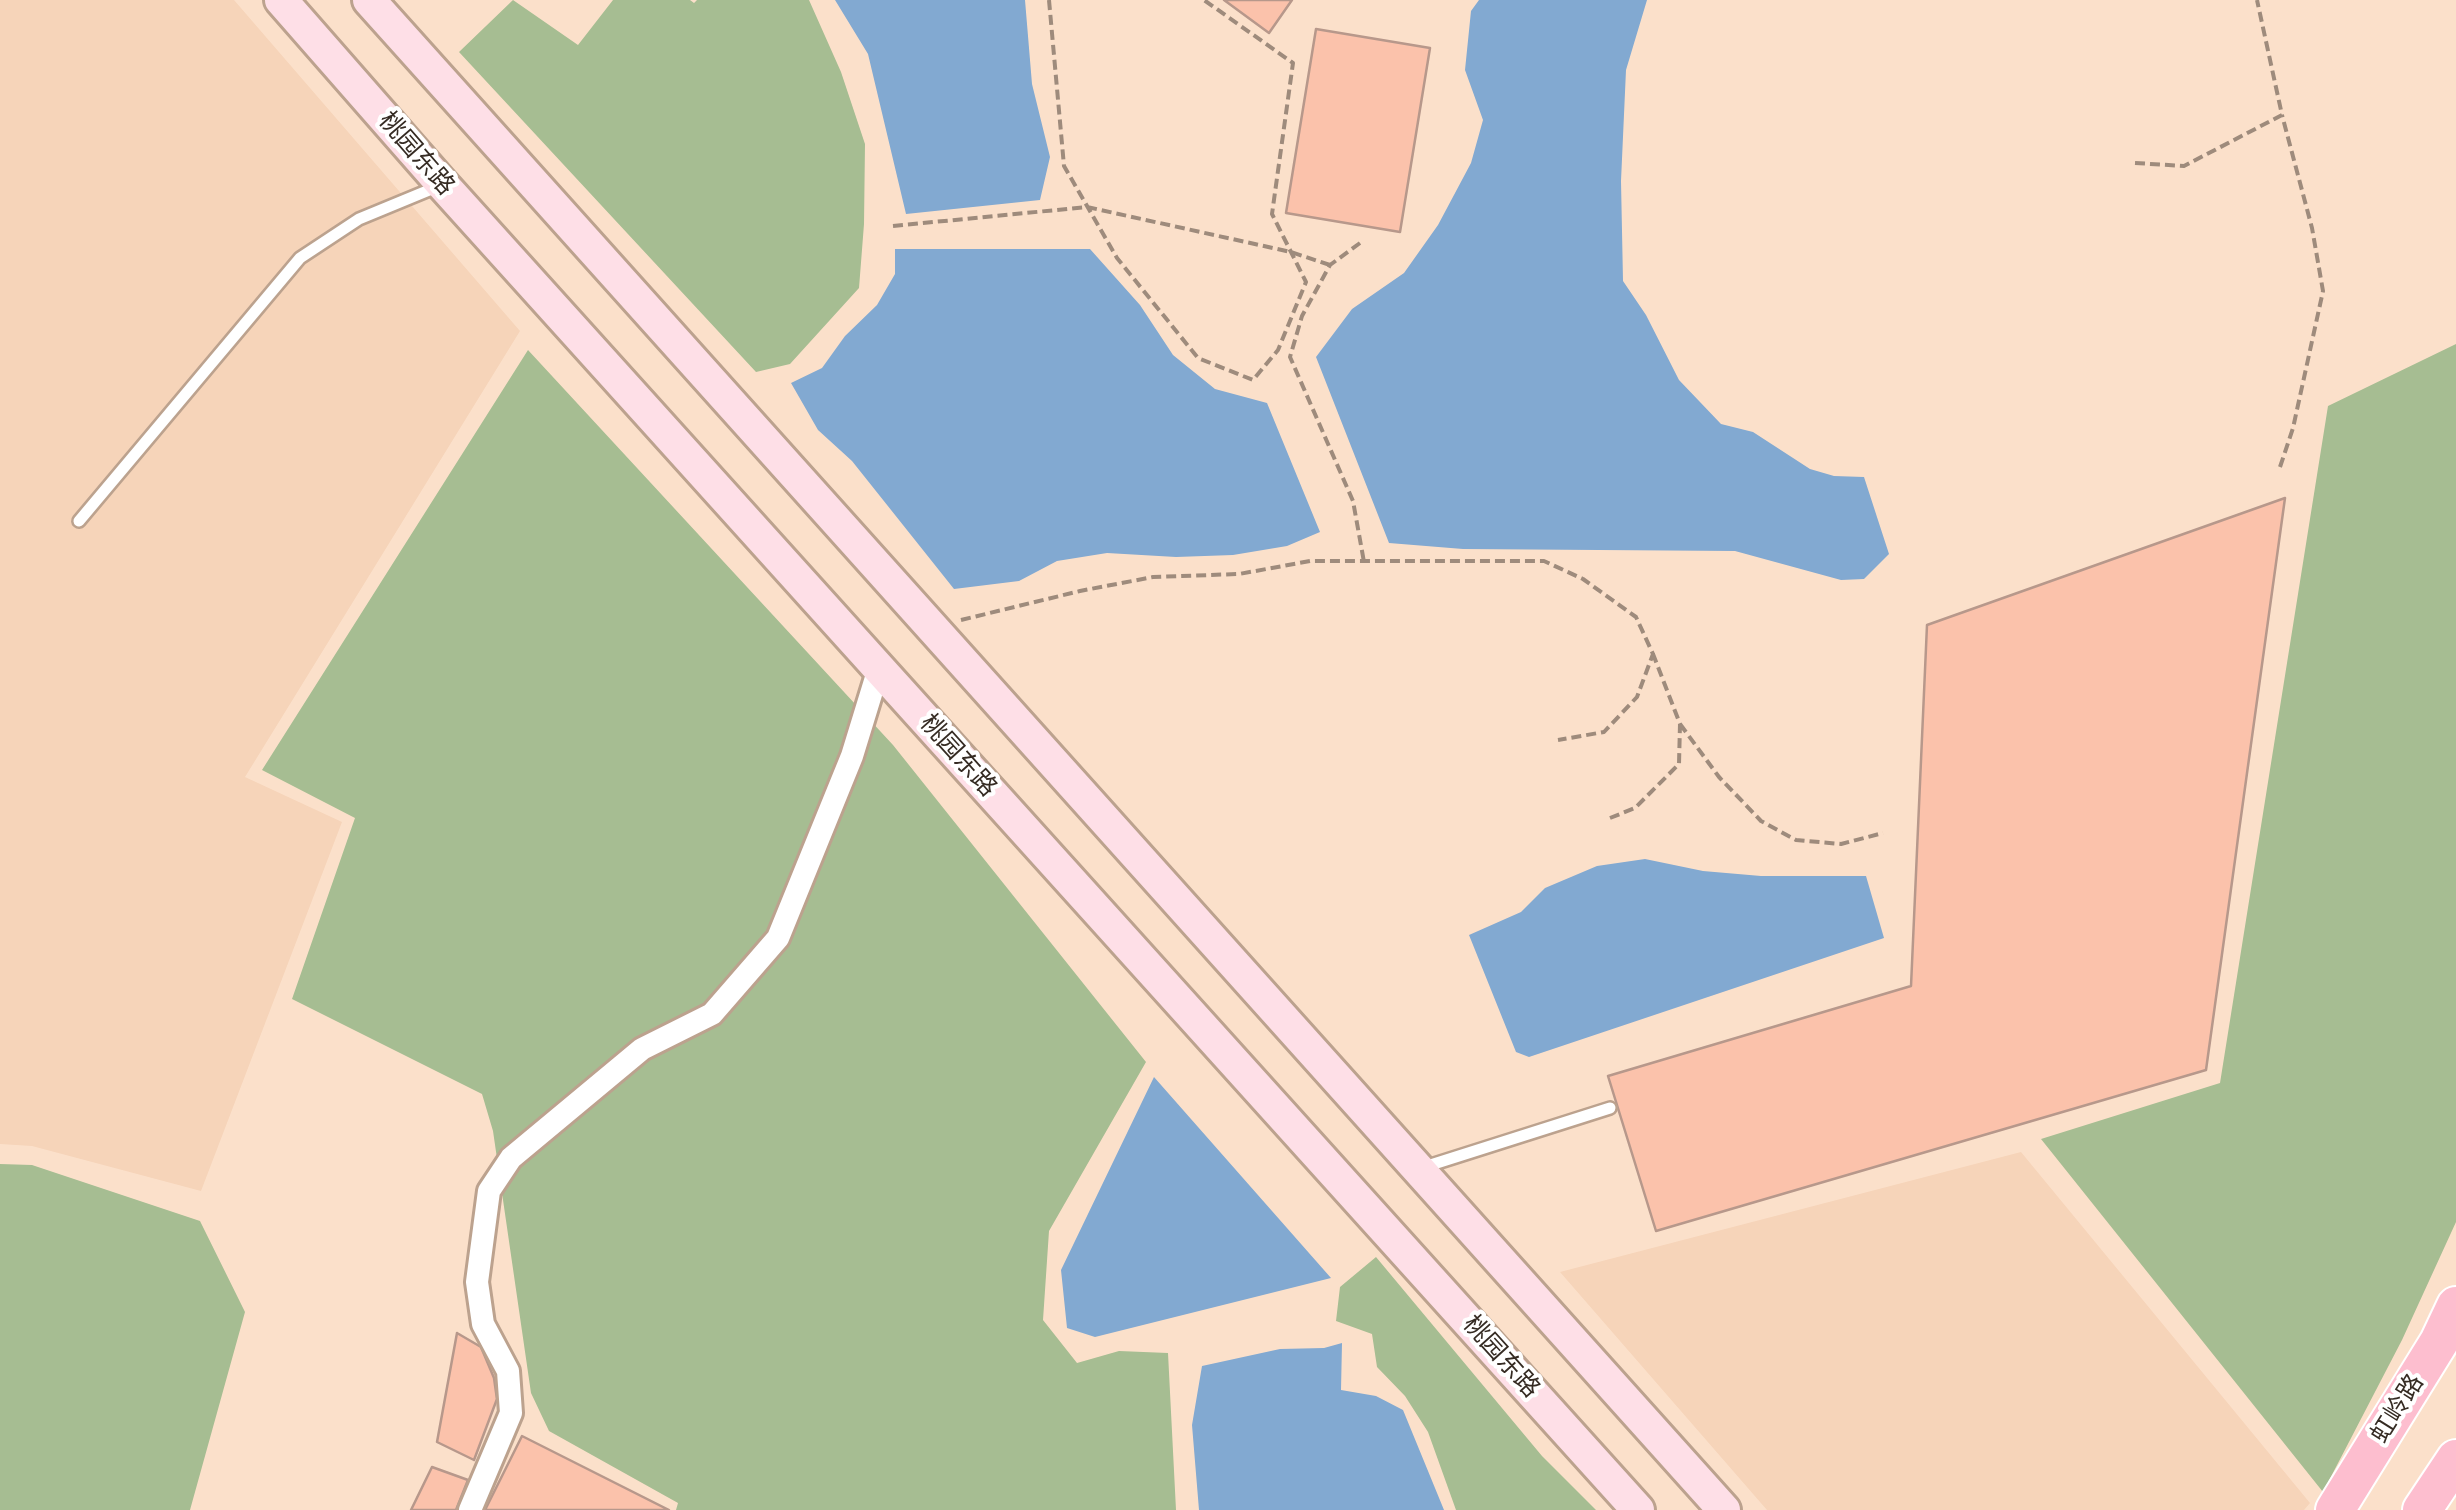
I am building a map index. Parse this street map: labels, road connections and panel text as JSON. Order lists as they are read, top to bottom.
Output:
{
  "streets": {
    "main road": ["桃园东路", "虹岭路"]
  }
}
